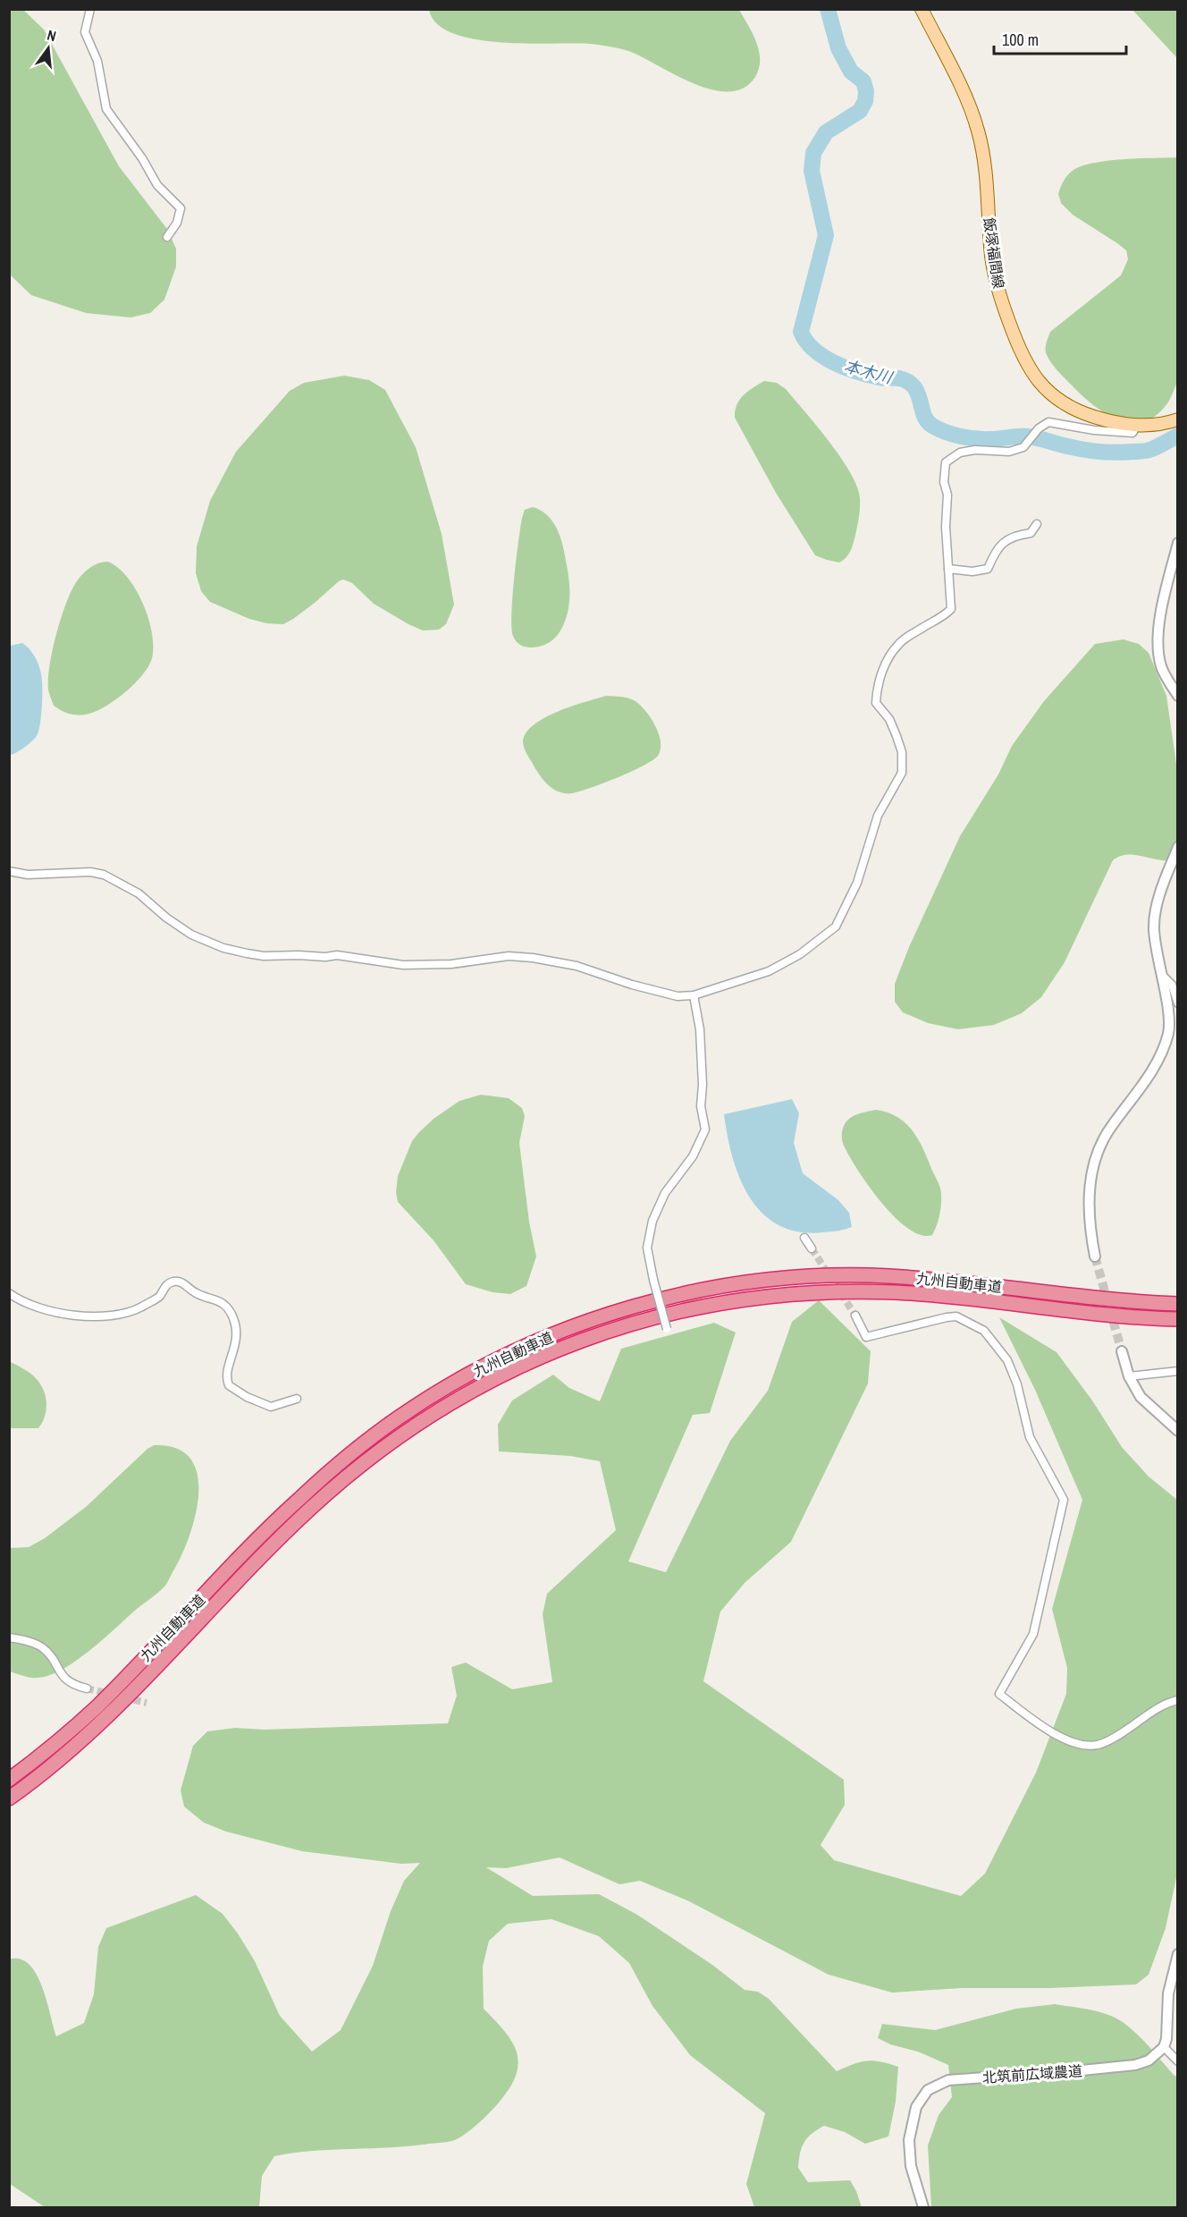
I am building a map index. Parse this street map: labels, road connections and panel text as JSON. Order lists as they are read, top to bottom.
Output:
{
  "streets": {
    "highway": ["九州自動車道"],
    "main road": ["飯塚福間線"],
    "street": ["北筑前広域農道"]
  },
  "water": ["本木川"],
  "scale_bar": "100 m",
  "north": "top"
}
